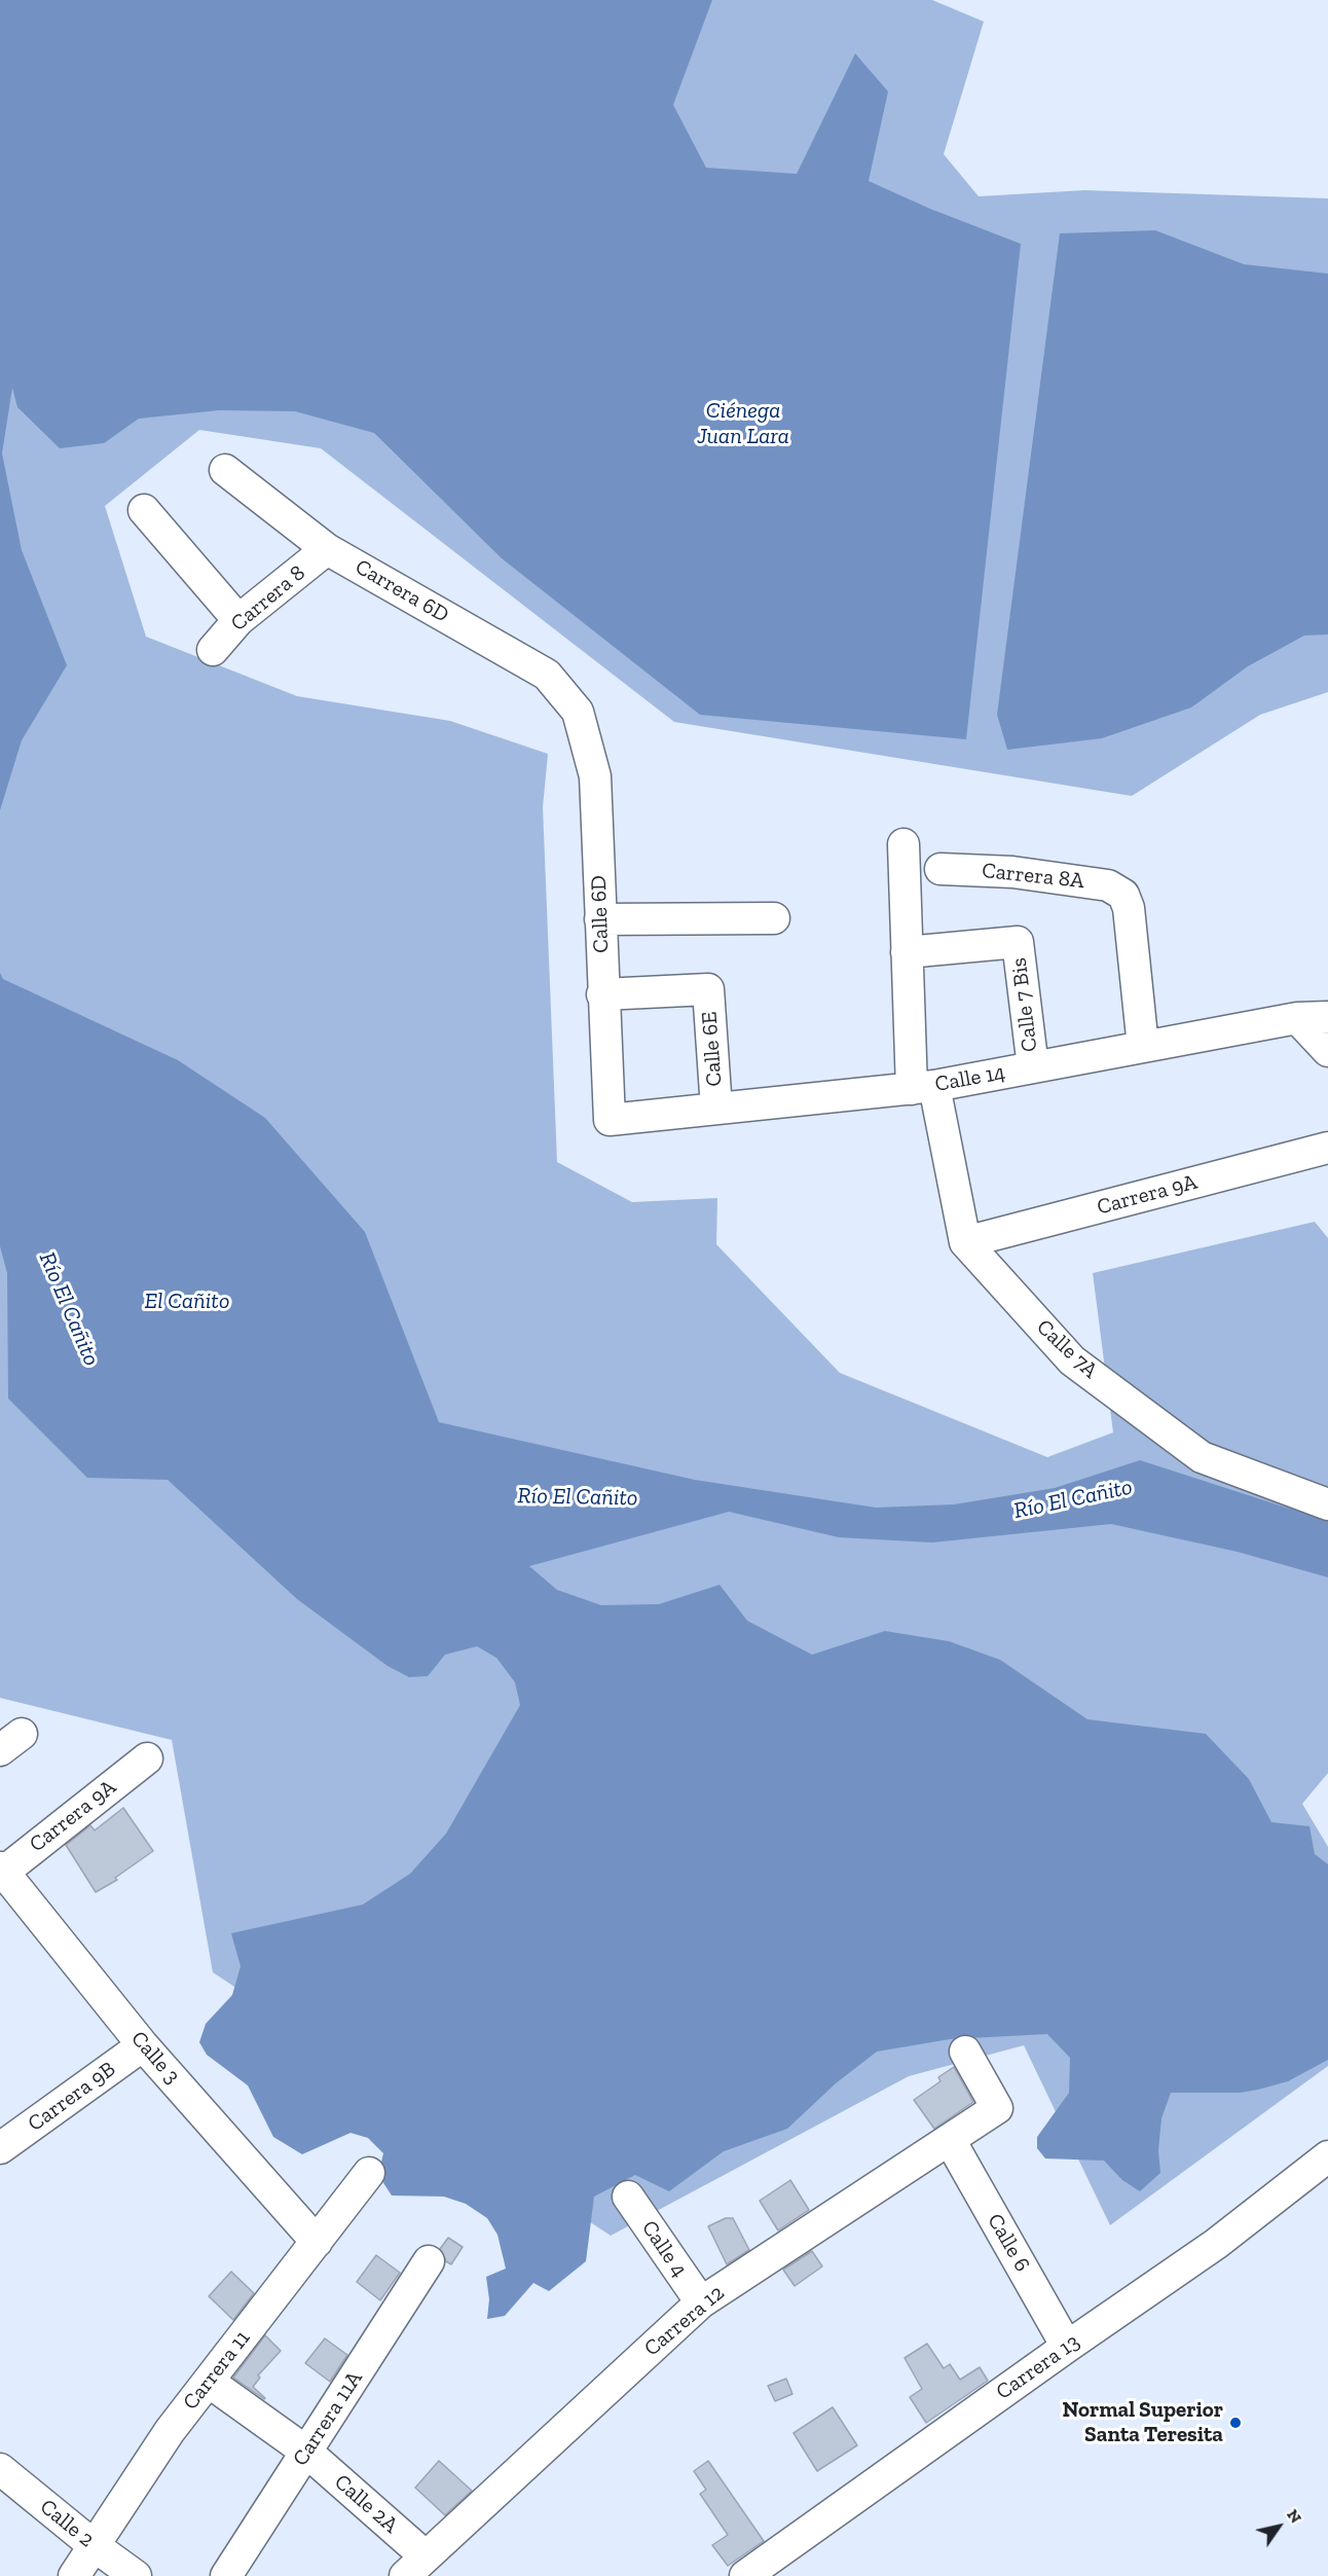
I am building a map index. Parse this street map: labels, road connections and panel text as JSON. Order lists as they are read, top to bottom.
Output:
{
  "streets": {
    "street": [
      "Carrera 6D",
      "Carrera 8",
      "Carrera 8A",
      "Calle 6D",
      "Calle 7 Bis",
      "Calle 6E",
      "Calle 14",
      "Carrera 9A",
      "Calle 7A",
      "Calle 3",
      "Carrera 9B",
      "Calle 6",
      "Calle 4",
      "Carrera 12",
      "Carrera 13",
      "Carrera 11",
      "Carrera 11A",
      "Calle 2A",
      "Calle 2"
    ]
  },
  "crossings": [
    ["Carrera 6D", "Carrera 8"],
    ["Carrera 6D", "Calle 6D"],
    ["Carrera 8A", "Calle 14"],
    ["Calle 6D", "Calle 6E"],
    ["Calle 6D", "Calle 14"],
    ["Calle 7 Bis", "Calle 14"],
    ["Calle 6E", "Calle 14"],
    ["Carrera 9A", "Calle 7A"],
    ["Carrera 9A", "Calle 3"],
    ["Calle 3", "Carrera 9B"],
    ["Calle 3", "Carrera 11"],
    ["Calle 6", "Carrera 12"],
    ["Calle 6", "Carrera 13"],
    ["Calle 4", "Carrera 12"],
    ["Carrera 12", "Calle 2A"],
    ["Carrera 11", "Calle 2A"],
    ["Carrera 11", "Calle 2"],
    ["Carrera 11A", "Calle 2A"]
  ],
  "water": ["Ciénega Juan Lara", "El Cañito", "Río El Cañito"],
  "places": ["Normal Superior Santa Teresita"],
  "north": "top right"
}
